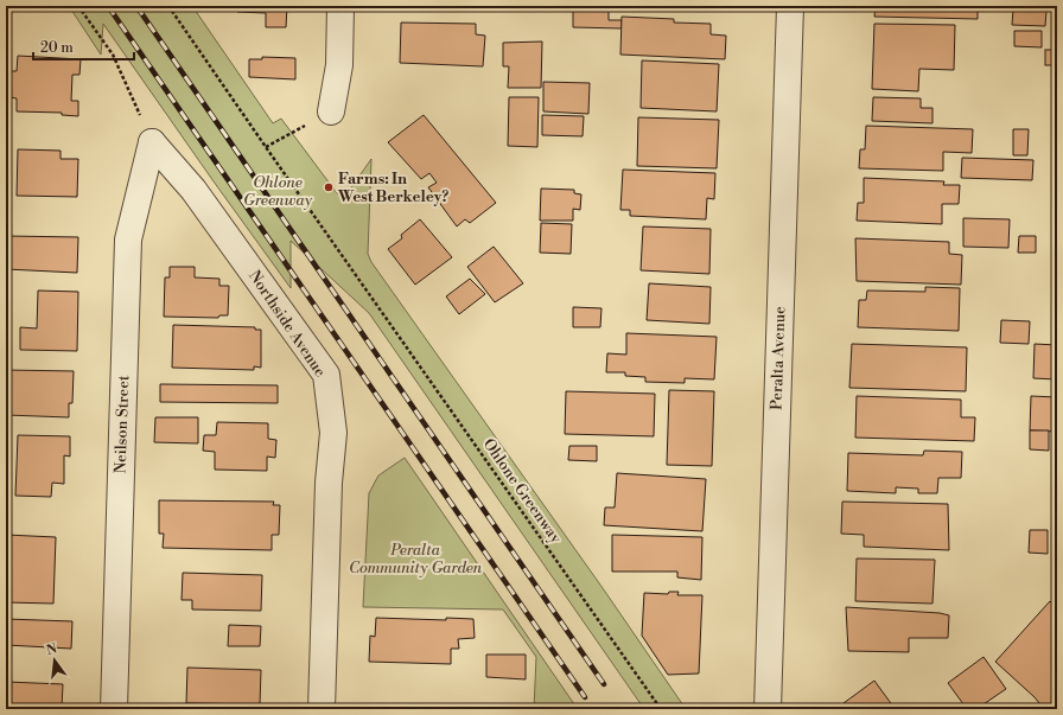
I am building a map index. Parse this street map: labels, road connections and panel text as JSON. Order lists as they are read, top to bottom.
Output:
{
  "streets": {
    "street": ["Northside Avenue", "Peralta Avenue", "Neilson Street"],
    "path": ["Ohlone Greenway"]
  },
  "crossings": [
    ["Northside Avenue", "Neilson Street"]
  ],
  "parks": ["Ohlone Greenway", "Peralta Community Garden"],
  "places": ["Farms: In West Berkeley?"],
  "scale_bar": "20 m",
  "north": "top"
}
